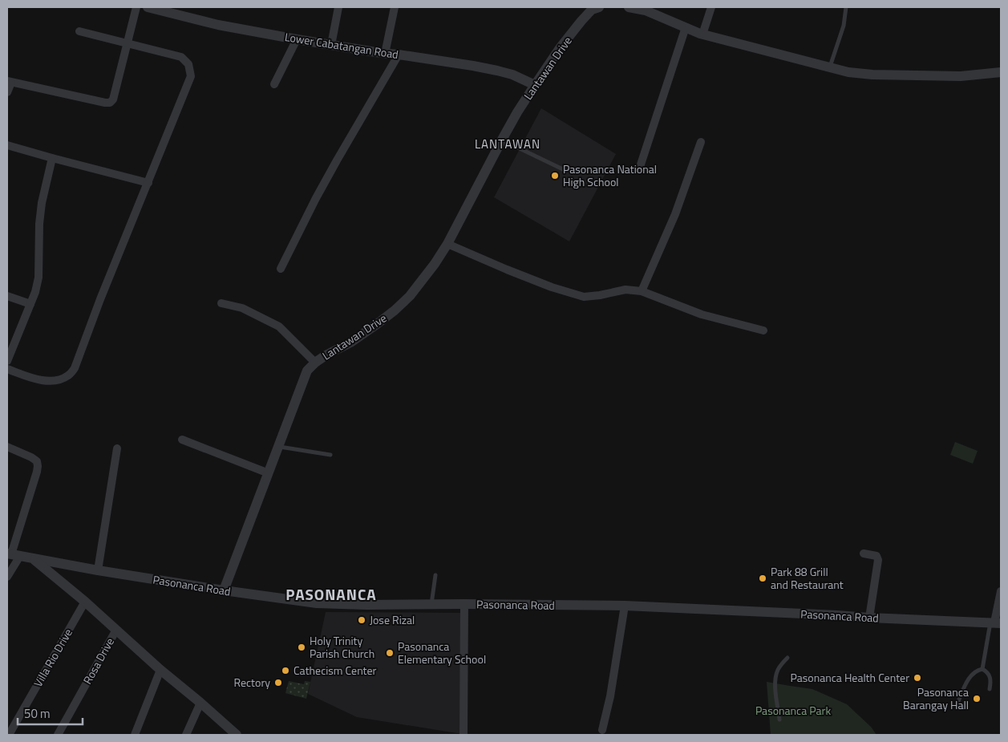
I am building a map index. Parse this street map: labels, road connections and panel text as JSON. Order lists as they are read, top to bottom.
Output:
{
  "streets": {
    "street": [
      "Lower Cabatangan Road",
      "Lantawan Drive",
      "Pasonanca Road",
      "Villa Rio Drive",
      "Rosa Drive"
    ]
  },
  "crossings": [
    ["Lower Cabatangan Road", "Lantawan Drive"],
    ["Lantawan Drive", "Pasonanca Road"],
    ["Pasonanca Road", "Villa Rio Drive"],
    ["Pasonanca Road", "Rosa Drive"]
  ],
  "districts": ["LANTAWAN", "PASONANCA"],
  "parks": ["Pasonanca Park"],
  "places": [
    "Pasonanca National High School",
    "Park 88 Grill and Restaurant",
    "Jose Rizal",
    "Holy Trinity Parish Church",
    "Pasonanca Elementary School",
    "Cathecism Center",
    "Pasonanca Health Center",
    "Rectory",
    "Pasonanca Barangay Hall"
  ],
  "scale_bar": "50 m"
}
